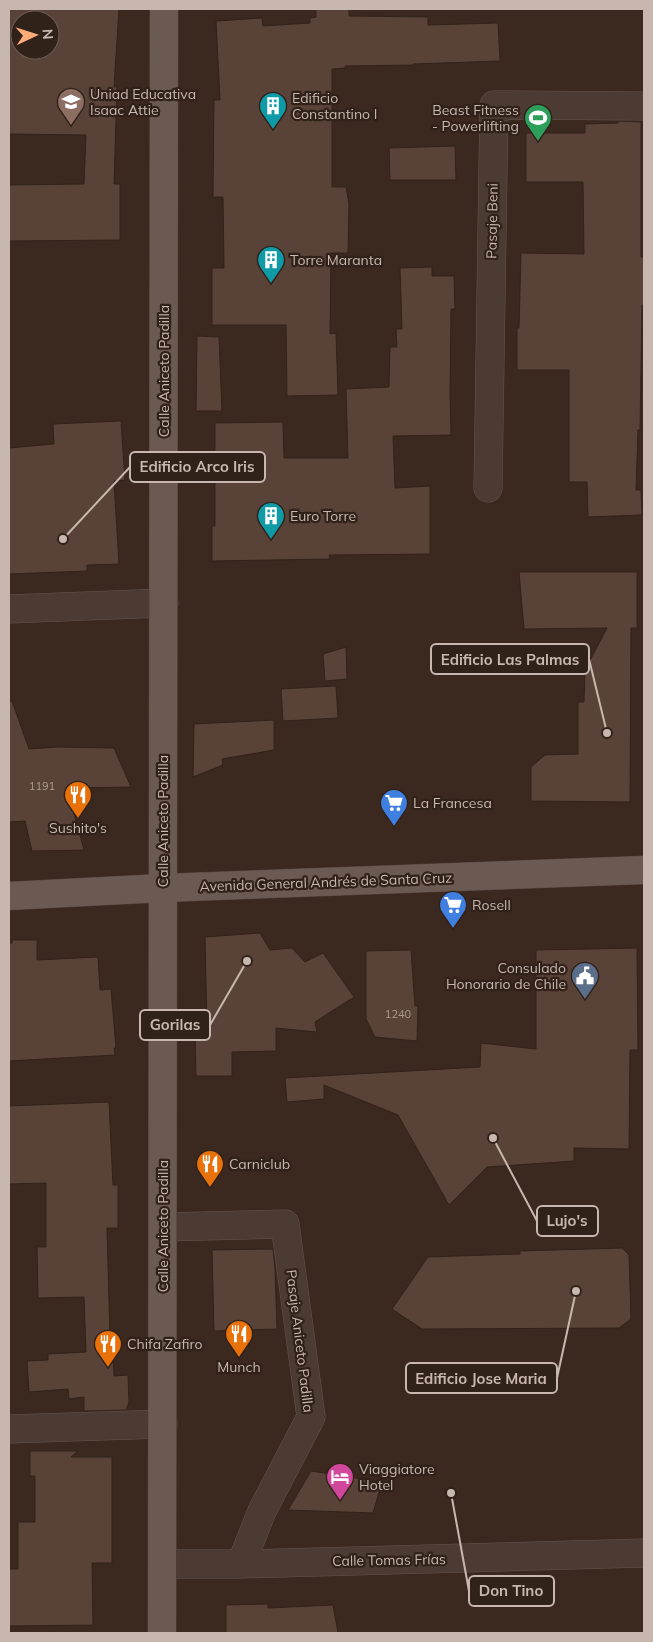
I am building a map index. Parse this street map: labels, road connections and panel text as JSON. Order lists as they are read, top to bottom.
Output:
{
  "streets": {
    "main road": ["Calle Aniceto Padilla", "Avenida General Andrés de Santa Cruz"],
    "street": ["Pasaje Beni", "Pasaje Aniceto Padilla", "Calle Tomas Frías"]
  },
  "crossings": [
    ["Calle Aniceto Padilla", "Avenida General Andrés de Santa Cruz"],
    ["Calle Aniceto Padilla", "Pasaje Aniceto Padilla"],
    ["Calle Aniceto Padilla", "Calle Tomas Frías"],
    ["Pasaje Aniceto Padilla", "Calle Tomas Frías"]
  ],
  "places": {
    "school or university": ["Uniad Educativa Isaac Attie"],
    "building": ["Edificio Constantino I", "Torre Maranta", "Euro Torre"],
    "sports": ["Beast Fitness - Powerlifting"],
    "other": [
      "Edificio Arco Iris",
      "Edificio Las Palmas",
      "Gorilas",
      "Lujo's",
      "Edificio Jose Maria",
      "Don Tino"
    ],
    "restaurant": [
      "Sushito's",
      "Carniclub",
      "Munch",
      "Chifa Zafiro"
    ],
    "supermarket": ["La Francesa", "Rosell"],
    "public building": ["Consulado Honorario de Chile"],
    "hotel": ["Viaggiatore Hotel"]
  },
  "house_numbers": ["1191", "1240"],
  "north": "right"
}
